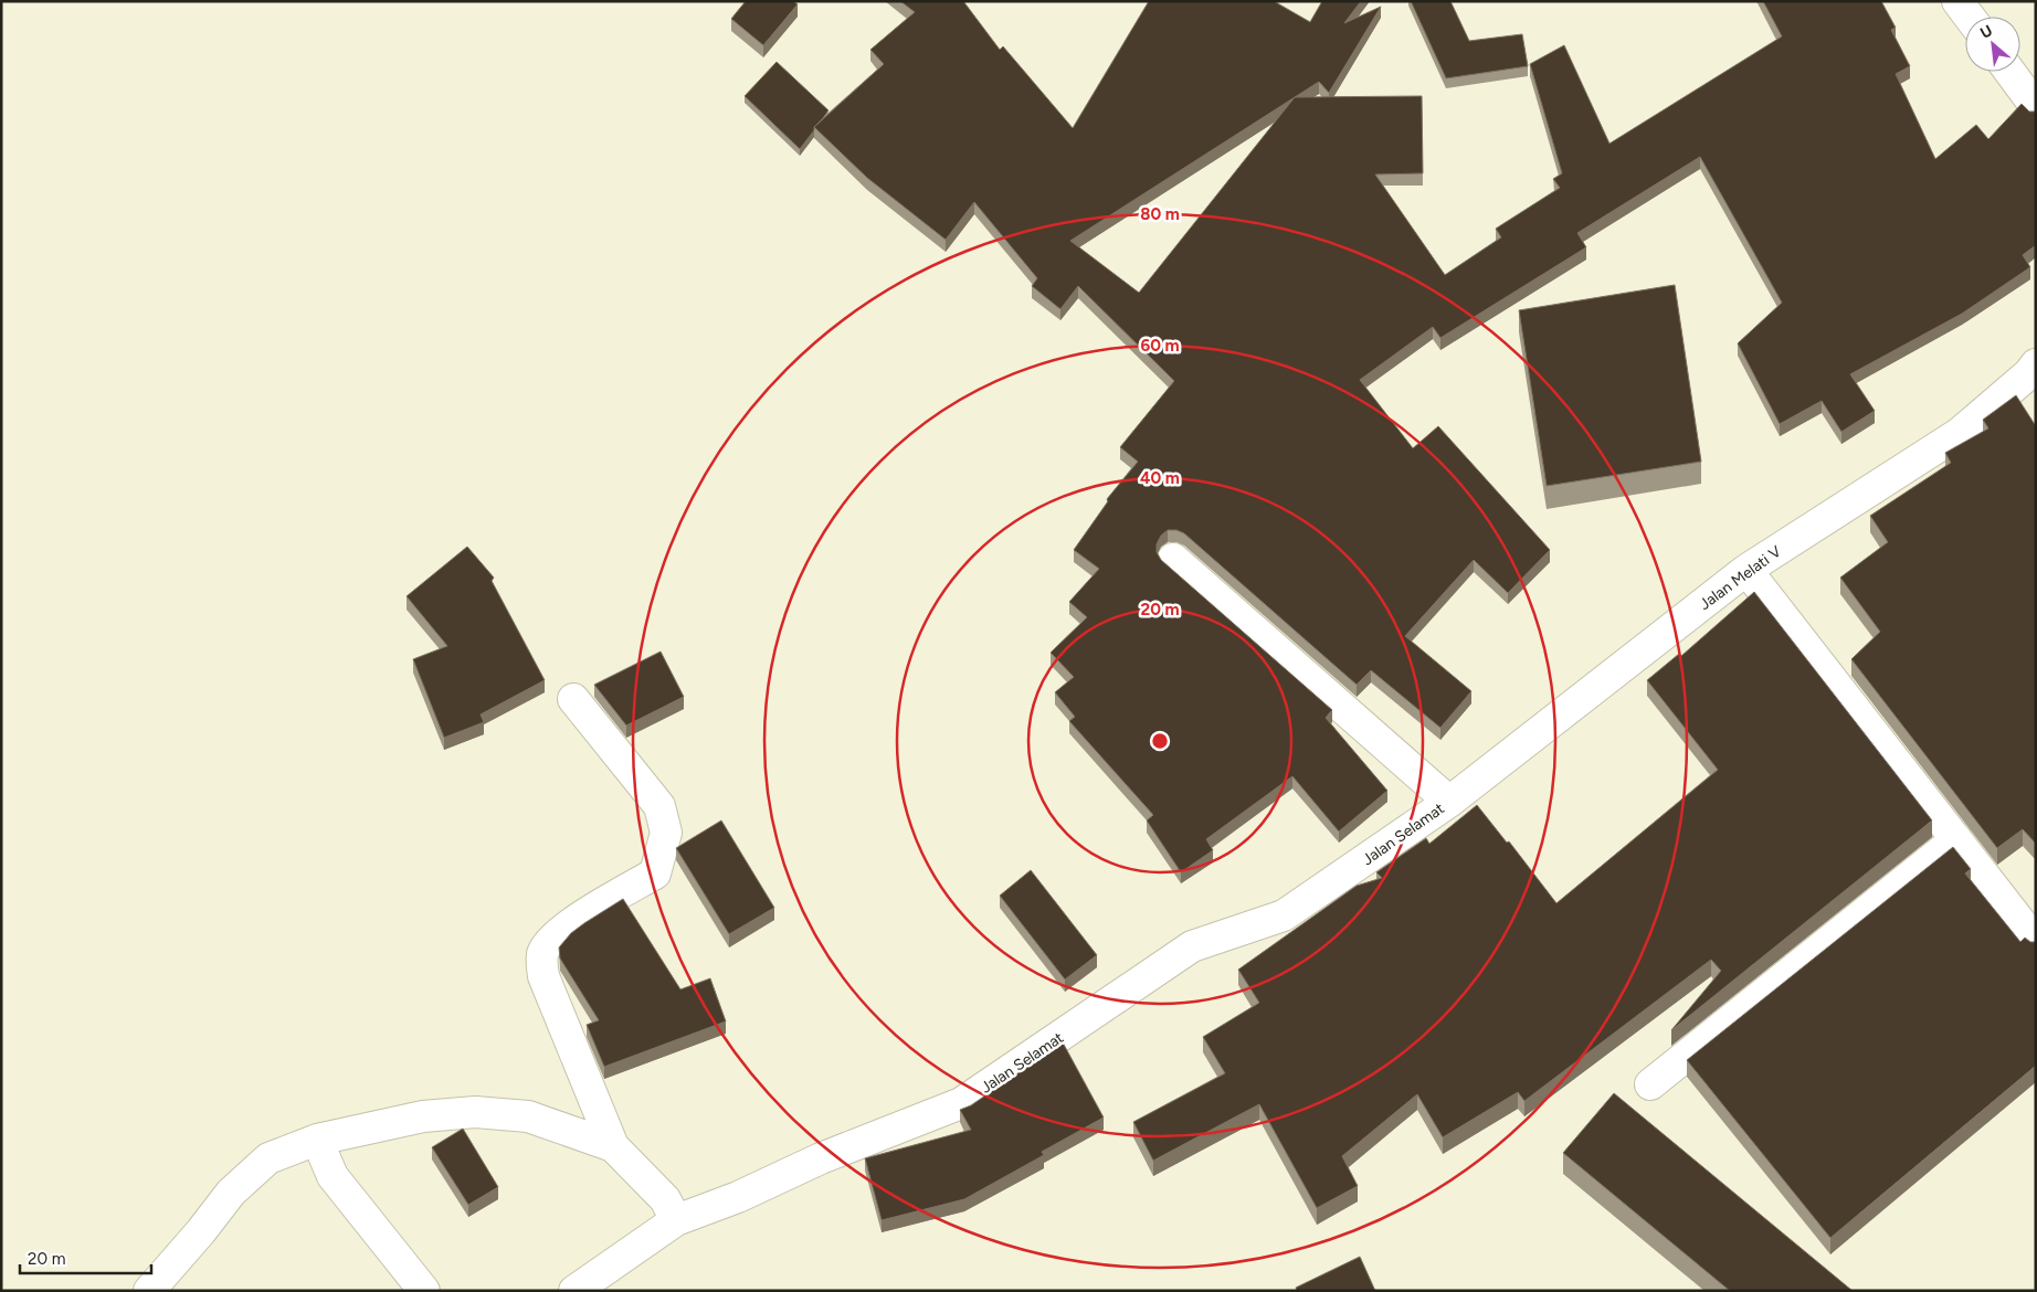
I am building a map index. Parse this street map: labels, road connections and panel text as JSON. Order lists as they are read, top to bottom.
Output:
{
  "streets": {
    "street": ["Jalan Melati V", "Jalan Selamat"]
  },
  "crossings": [
    ["Jalan Melati V", "Jalan Selamat"]
  ],
  "scale_bar": "20 m",
  "north": "top left",
  "rings": [
    "80 m",
    "60 m",
    "40 m",
    "20 m"
  ]
}
